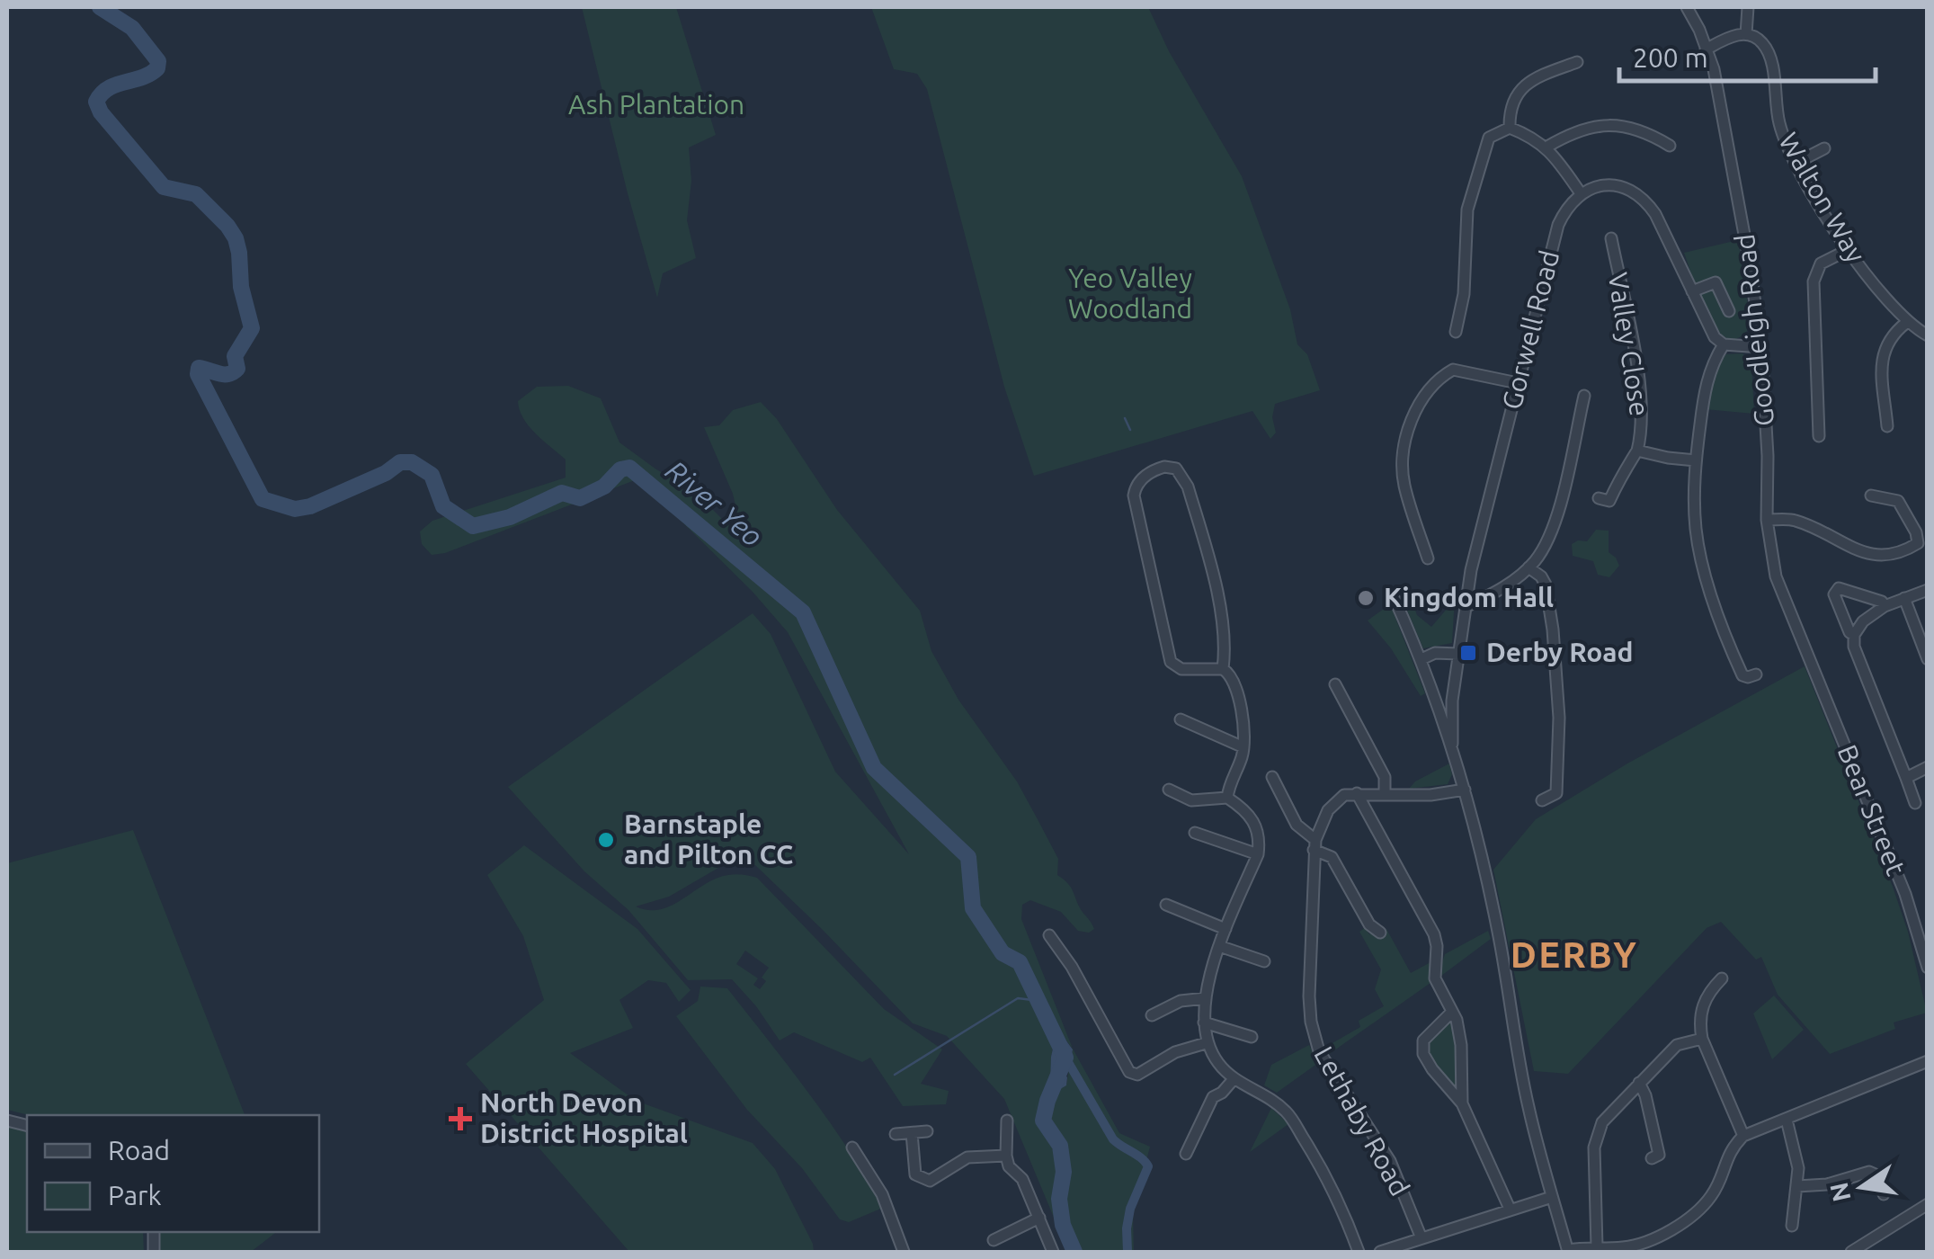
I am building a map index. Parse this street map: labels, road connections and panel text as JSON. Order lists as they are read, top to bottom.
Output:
{
  "streets": {
    "street": [
      "Walton Way",
      "Gorwell Road",
      "Goodleigh Road",
      "Valley Close",
      "Bear Street",
      "Lethaby Road"
    ]
  },
  "crossings": [
    ["Goodleigh Road", "Bear Street"]
  ],
  "districts": ["DERBY"],
  "water": ["River Yeo"],
  "parks": ["Ash Plantation", "Yeo Valley Woodland"],
  "places": {
    "other": ["Kingdom Hall", "Barnstaple and Pilton CC"],
    "transit": ["Derby Road"],
    "health": ["North Devon District Hospital"]
  },
  "legend": ["Road", "Park"],
  "scale_bar": "200 m",
  "north": "left"
}
